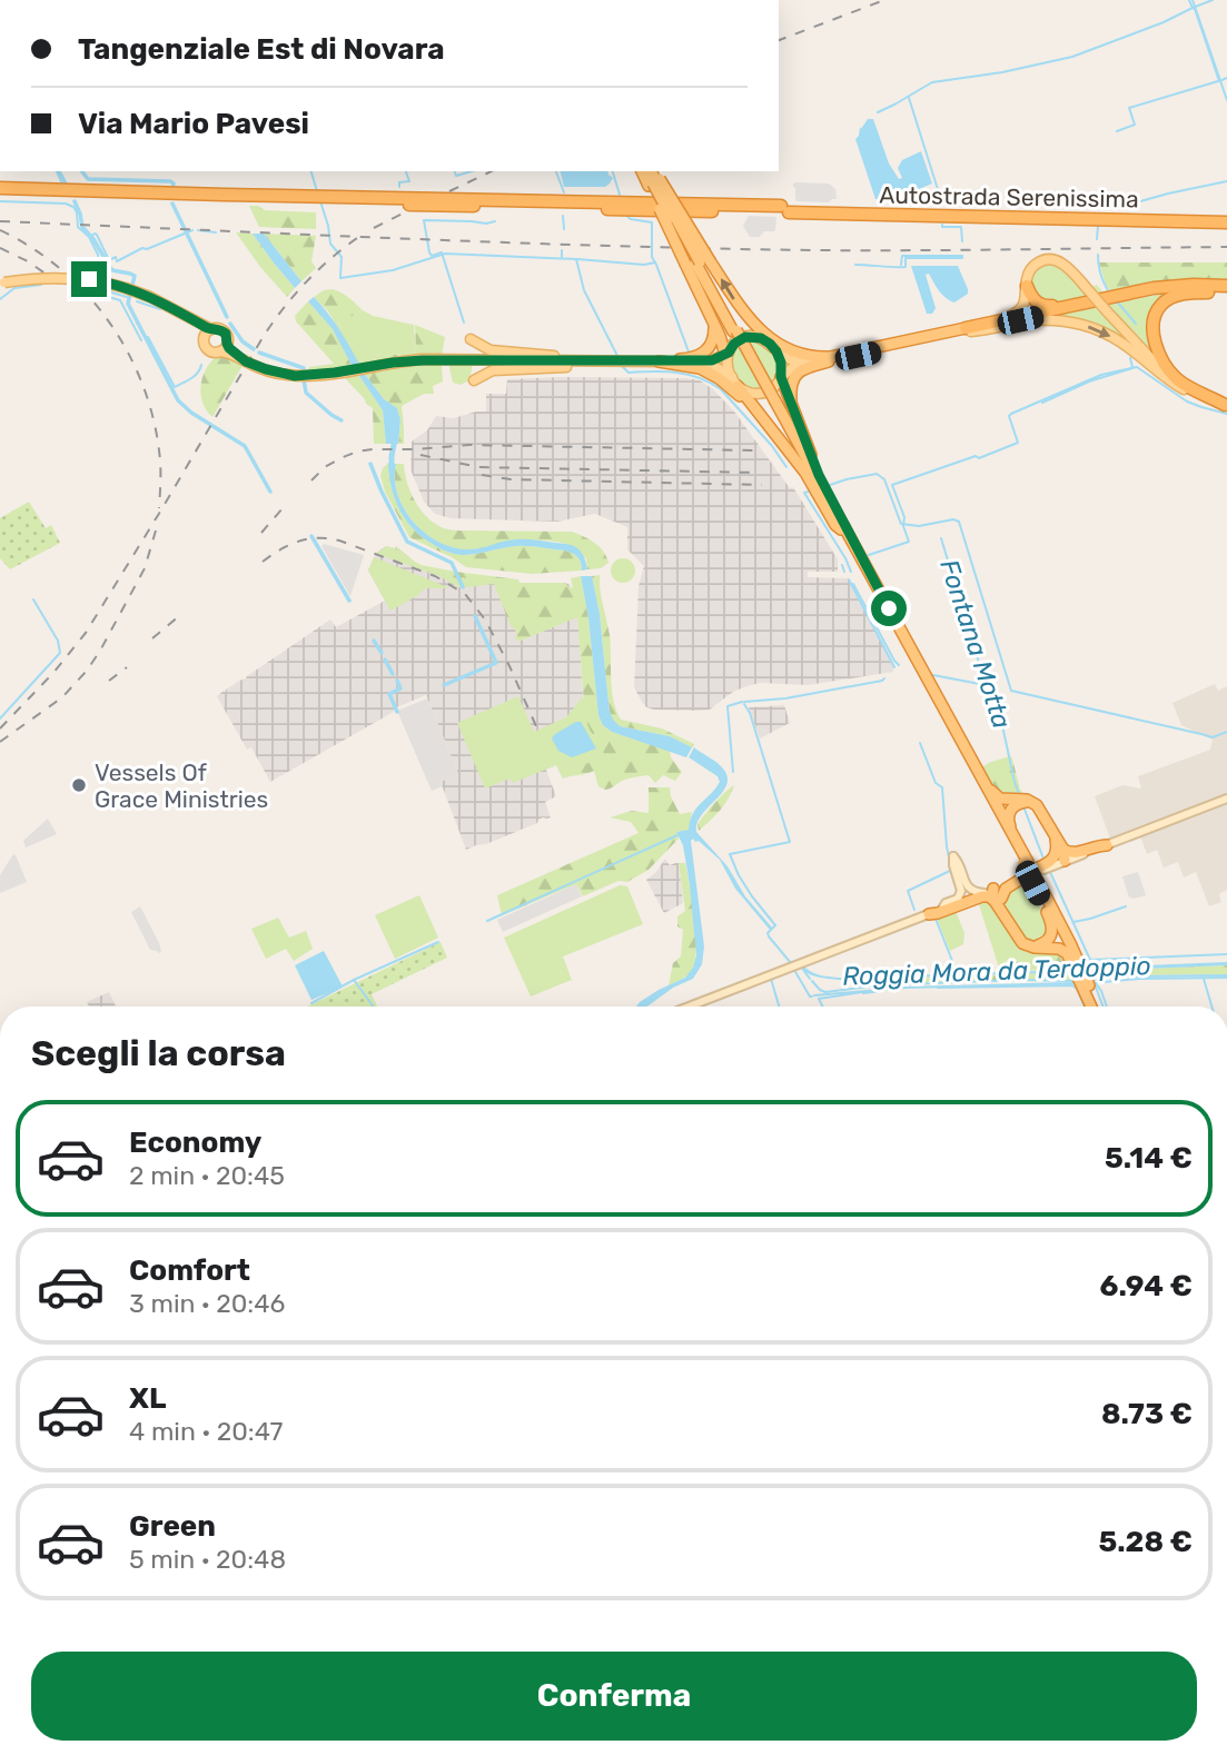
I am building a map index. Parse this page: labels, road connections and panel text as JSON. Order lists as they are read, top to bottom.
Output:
{
  "streets": {
    "highway": ["Autostrada Serenissima"]
  },
  "water": ["Fontana Motta", "Roggia Mora da Terdoppio"],
  "places": ["Vessels Of Grace Ministries"],
  "page": {
    "banner": ["Tangenziale Est di Novara", "Via Mario Pavesi"],
    "heading": "Scegli la corsa",
    "list": [
      {
        "name": "Economy",
        "note": "2 min · 20:45",
        "value": "5.14 €"
      },
      {
        "name": "Comfort",
        "note": "3 min · 20:46",
        "value": "6.94 €"
      },
      {
        "name": "XL",
        "note": "4 min · 20:47",
        "value": "8.73 €"
      },
      {
        "name": "Green",
        "note": "5 min · 20:48",
        "value": "5.28 €"
      }
    ],
    "buttons": "Conferma"
  }
}
